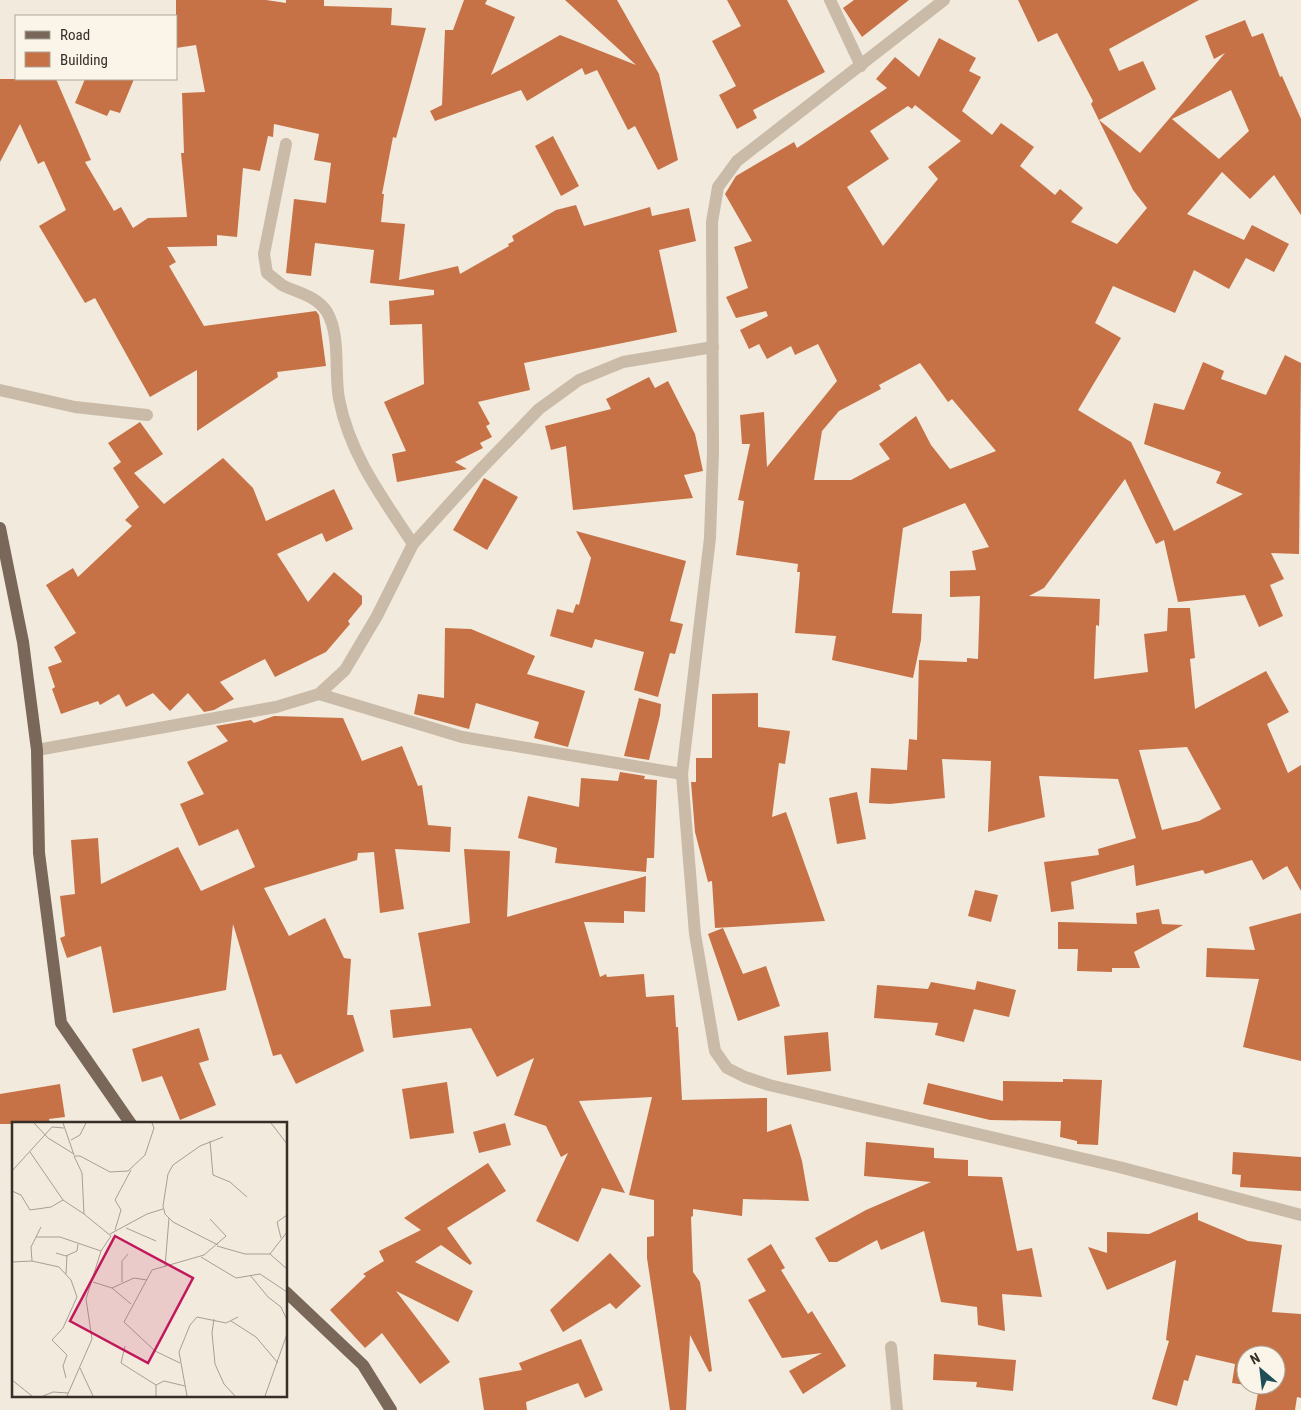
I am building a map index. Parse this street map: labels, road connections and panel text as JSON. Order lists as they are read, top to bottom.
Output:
{
  "legend": ["Road", "Building"],
  "north": "top left"
}
